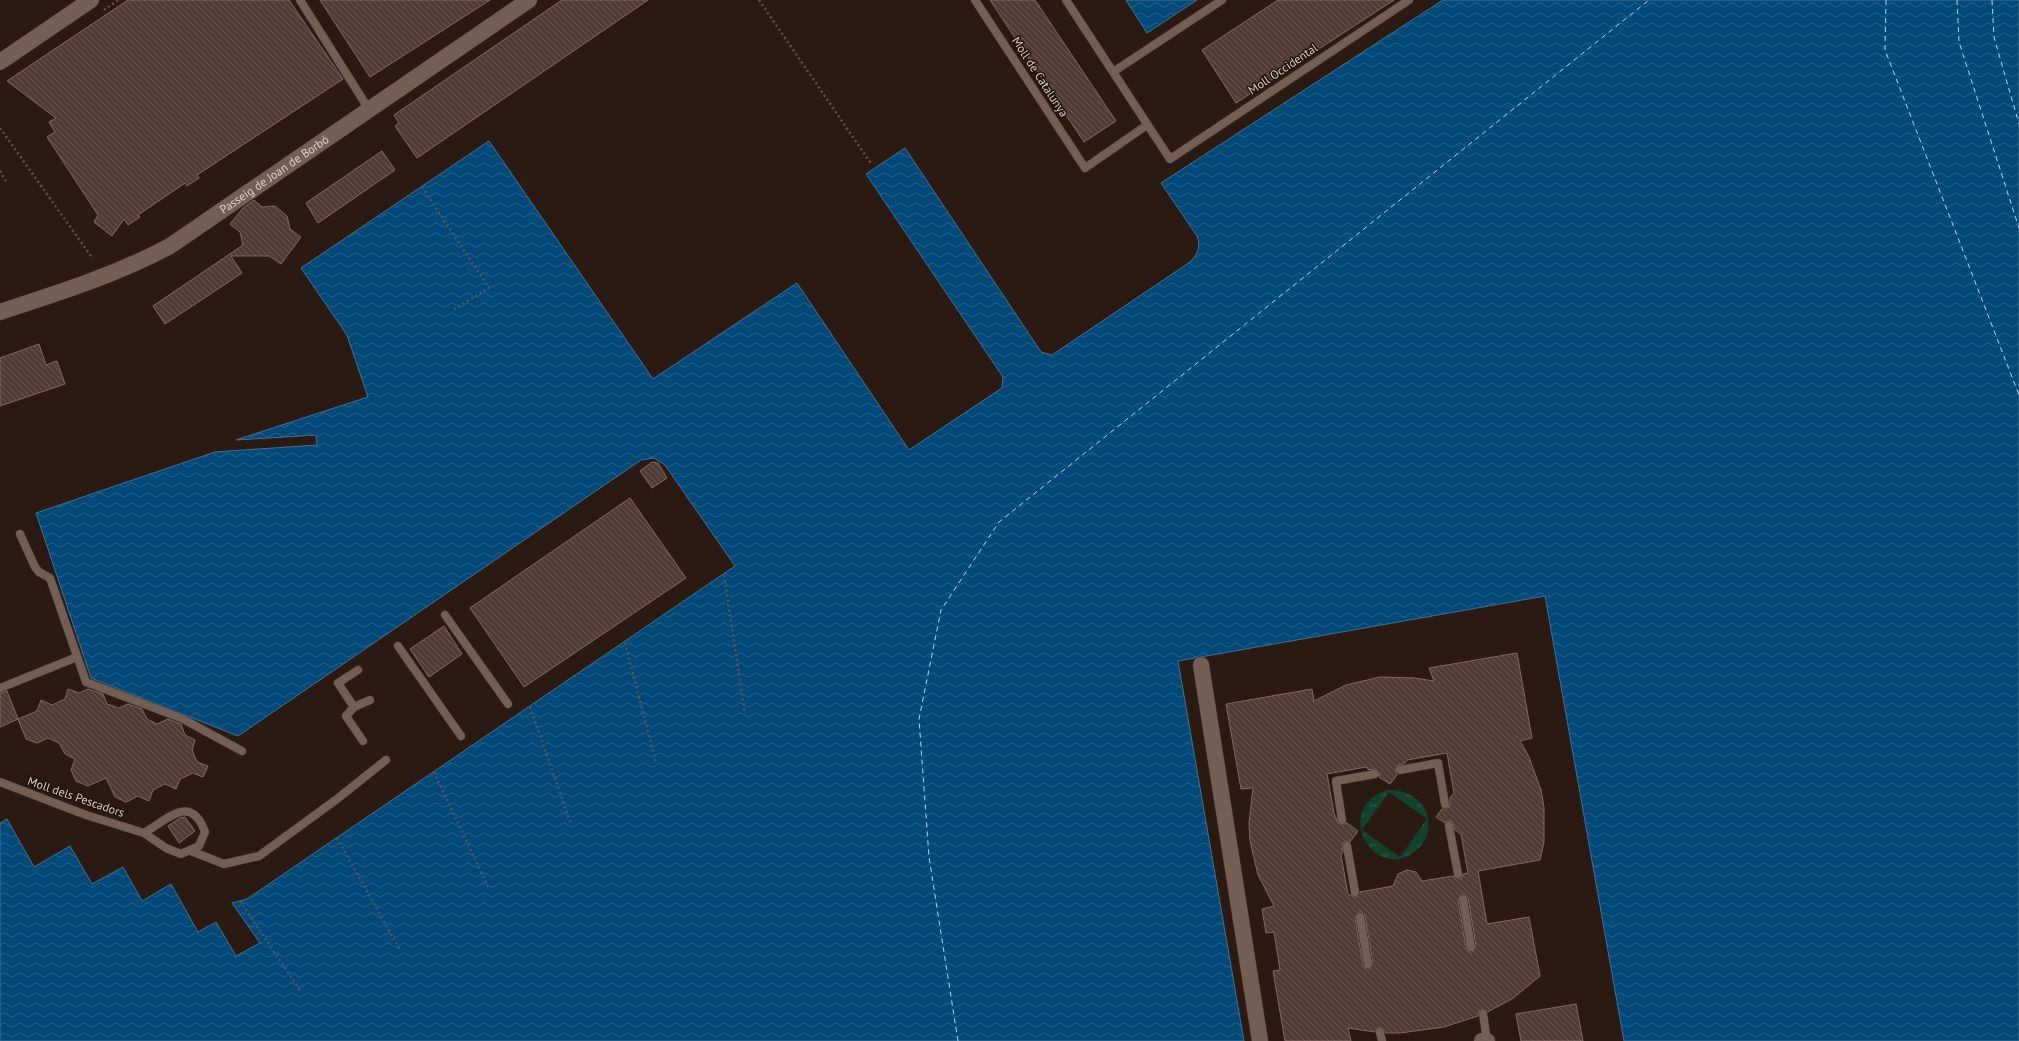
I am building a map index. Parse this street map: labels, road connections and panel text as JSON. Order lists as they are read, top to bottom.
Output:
{
  "streets": {
    "street": ["Passeig de Joan de Borbó"],
    "lane": ["Moll Occidental", "Moll de Catalunya", "Moll dels Pescadors"]
  },
  "crossings": [
    ["Moll Occidental", "Moll de Catalunya"]
  ]
}
